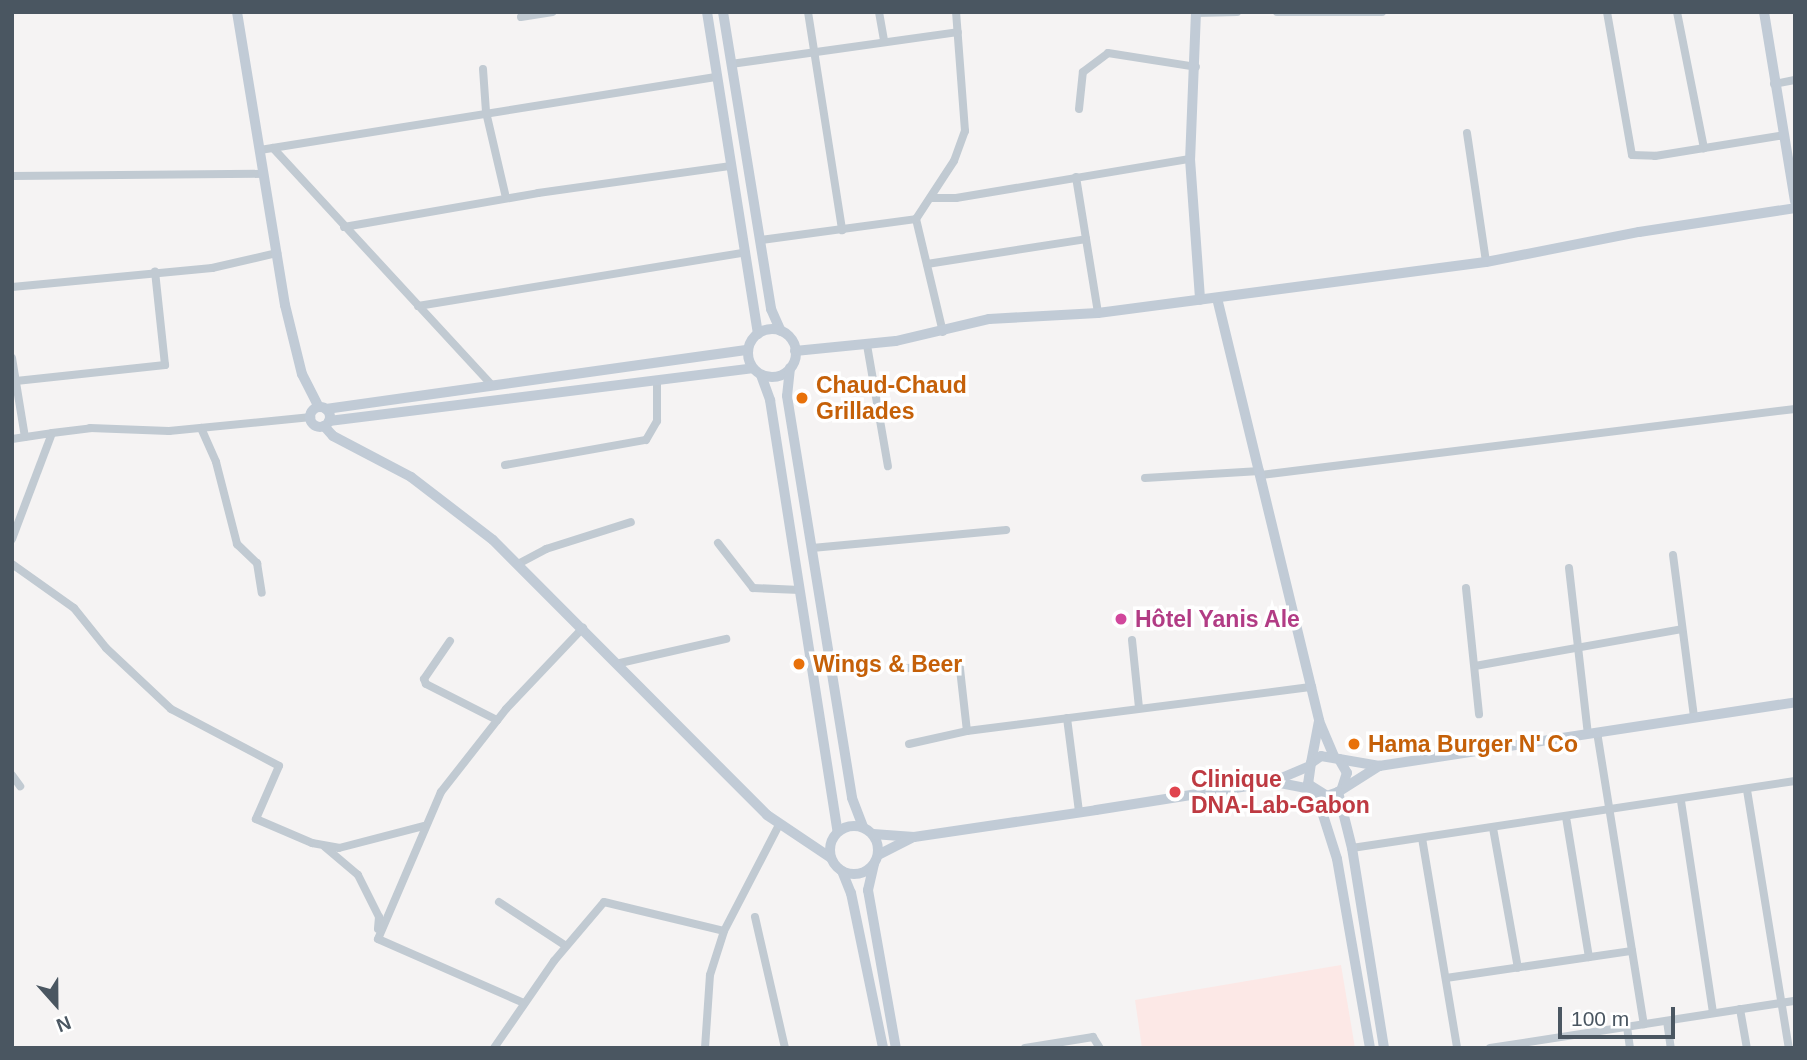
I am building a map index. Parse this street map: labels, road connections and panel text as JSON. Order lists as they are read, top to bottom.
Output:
{
  "places": [
    "Chaud-Chaud Grillades",
    "Hôtel Yanis Ale",
    "Wings & Beer",
    "Hama Burger N' Co",
    "Clinique DNA-Lab-Gabon"
  ],
  "scale_bar": "100 m",
  "north": "bottom"
}
